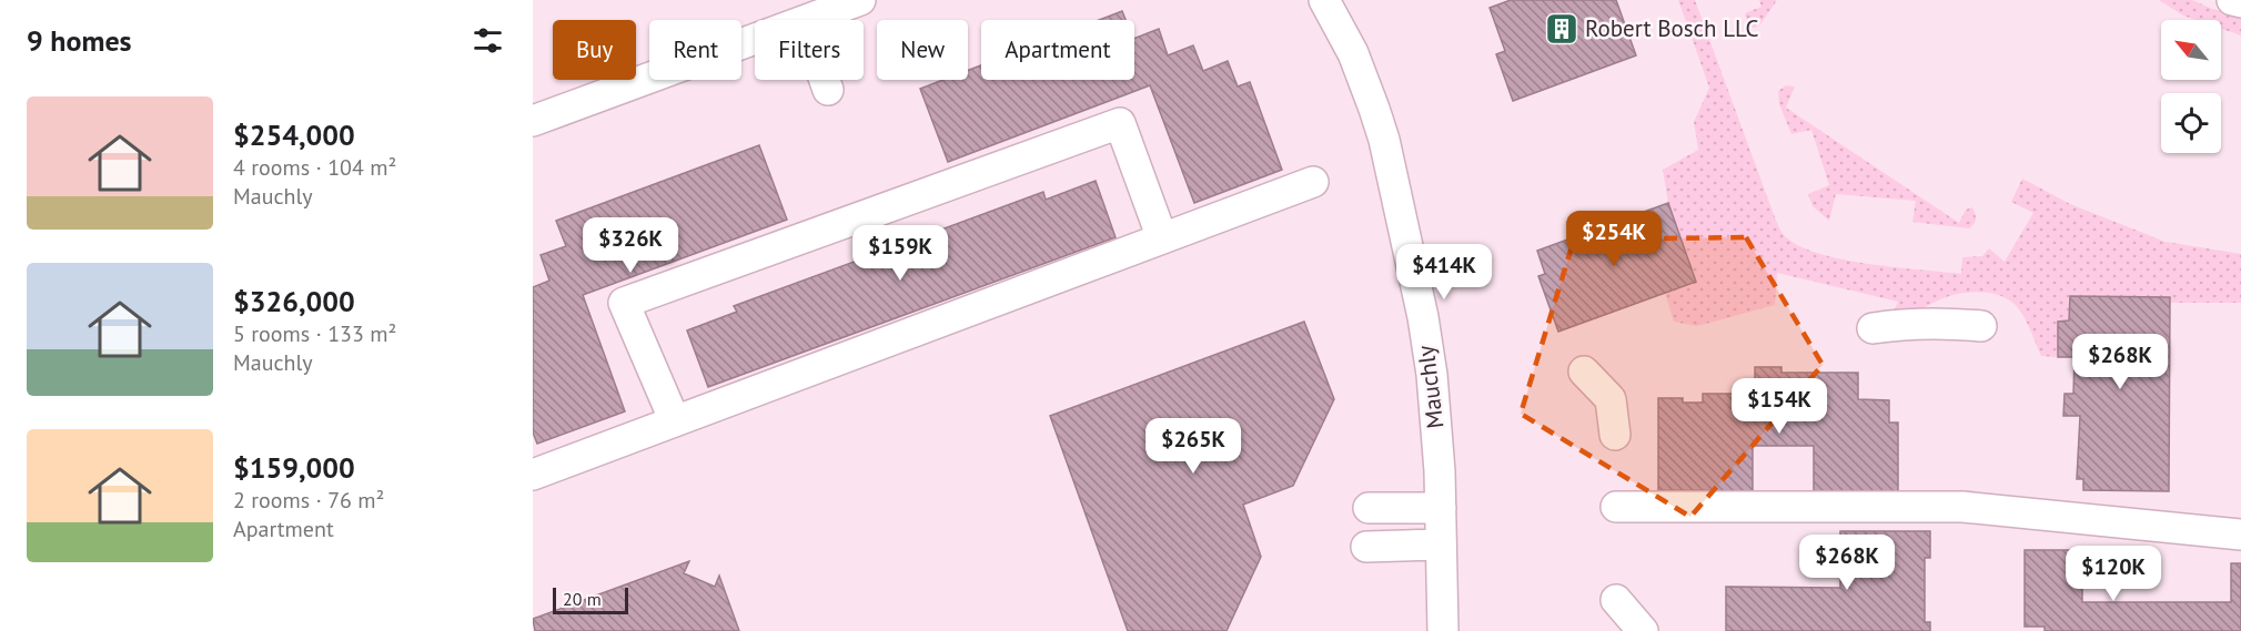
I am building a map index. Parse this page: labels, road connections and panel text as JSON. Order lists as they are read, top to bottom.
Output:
{
  "streets": {
    "street": ["Mauchly"]
  },
  "places": {
    "building": ["Robert Bosch LLC"]
  },
  "scale_bar": "20 m",
  "north": "top left",
  "page": {
    "heading": "9 homes",
    "chip": [
      "Buy",
      "Rent",
      "Filters",
      "New",
      "Apartment"
    ],
    "list": [
      {
        "name": "$254,000",
        "note": "4 rooms · 104 m² · Mauchly"
      },
      {
        "name": "$326,000",
        "note": "5 rooms · 133 m² · Mauchly"
      },
      {
        "name": "$159,000",
        "note": "2 rooms · 76 m² · Apartment"
      }
    ],
    "price": [
      "$254K",
      "$326K",
      "$159K",
      "$414K",
      "$268K",
      "$154K",
      "$265K",
      "$268K",
      "$120K"
    ],
    "scale": "20 m"
  }
}
